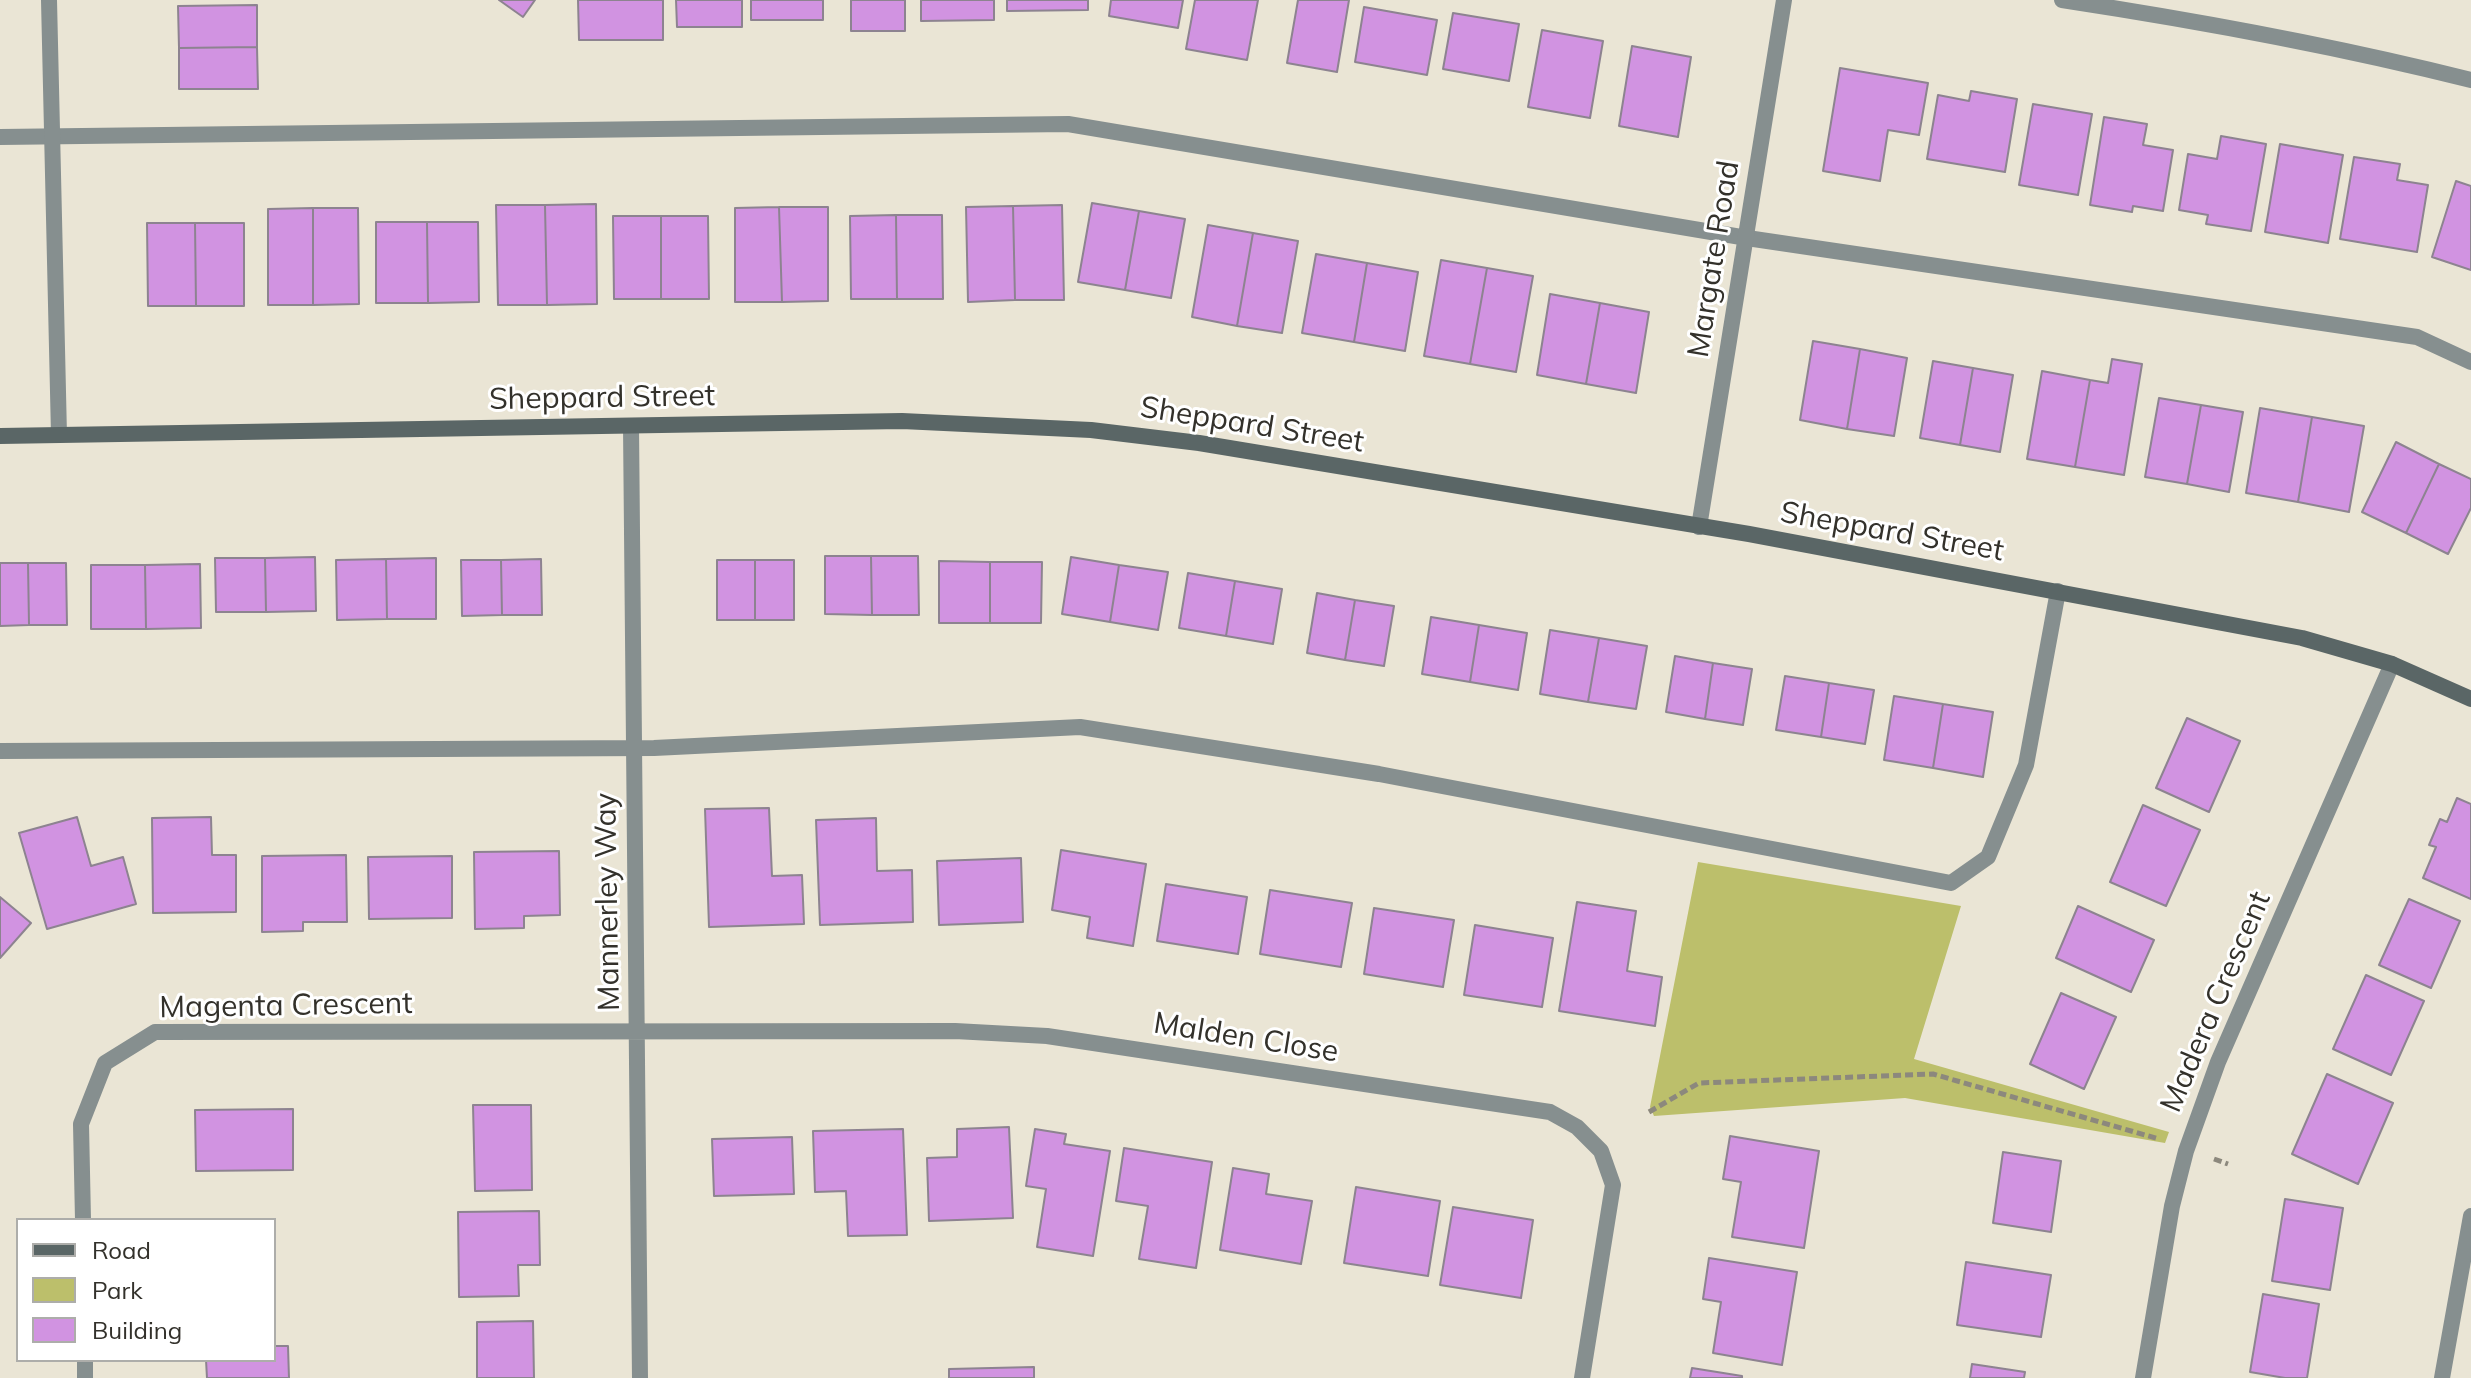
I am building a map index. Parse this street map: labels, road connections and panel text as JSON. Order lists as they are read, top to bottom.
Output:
{
  "streets": {
    "street": [
      "Margate Road",
      "Sheppard Street",
      "Mannerley Way",
      "Madera Crescent",
      "Magenta Crescent",
      "Malden Close"
    ]
  },
  "crossings": [
    ["Margate Road", "Sheppard Street"],
    ["Sheppard Street", "Mannerley Way"],
    ["Sheppard Street", "Madera Crescent"],
    ["Mannerley Way", "Magenta Crescent"],
    ["Mannerley Way", "Malden Close"],
    ["Magenta Crescent", "Malden Close"]
  ],
  "legend": ["Road", "Park", "Building"]
}
